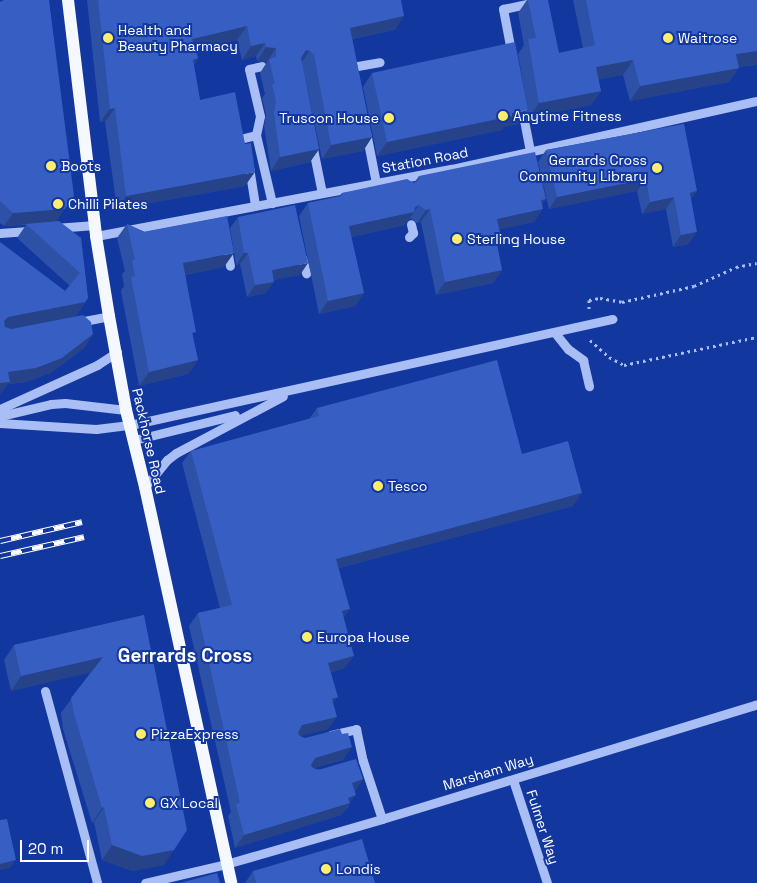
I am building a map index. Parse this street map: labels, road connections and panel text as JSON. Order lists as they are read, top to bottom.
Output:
{
  "streets": {
    "main road": ["Packhorse Road"],
    "street": ["Station Road", "Marsham Way", "Fulmer Way"]
  },
  "crossings": [
    ["Station Road", "Packhorse Road"],
    ["Packhorse Road", "Marsham Way"],
    ["Marsham Way", "Fulmer Way"]
  ],
  "districts": ["Gerrards Cross"],
  "places": [
    "Health and Beauty Pharmacy",
    "Waitrose",
    "Anytime Fitness",
    "Truscon House",
    "Boots",
    "Gerrards Cross Community Library",
    "Chilli Pilates",
    "Sterling House",
    "Tesco",
    "Europa House",
    "PizzaExpress",
    "GX Local",
    "Londis"
  ],
  "scale_bar": "20 m"
}
